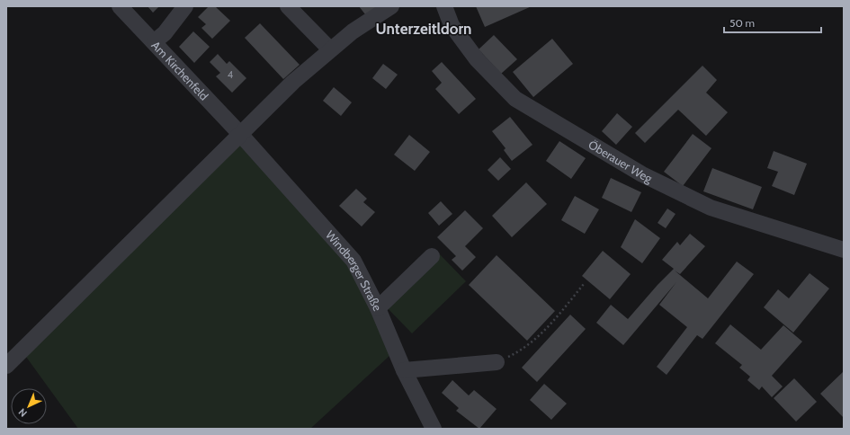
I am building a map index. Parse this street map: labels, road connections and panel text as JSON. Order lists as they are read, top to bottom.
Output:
{
  "streets": {
    "street": ["Am Kirchenfeld", "Öberauer Weg", "Windberger Straße"]
  },
  "crossings": [
    ["Am Kirchenfeld", "Windberger Straße"]
  ],
  "districts": ["Unterzeitldorn"],
  "house_numbers": ["4"],
  "scale_bar": "50 m",
  "north": "bottom left"
}
